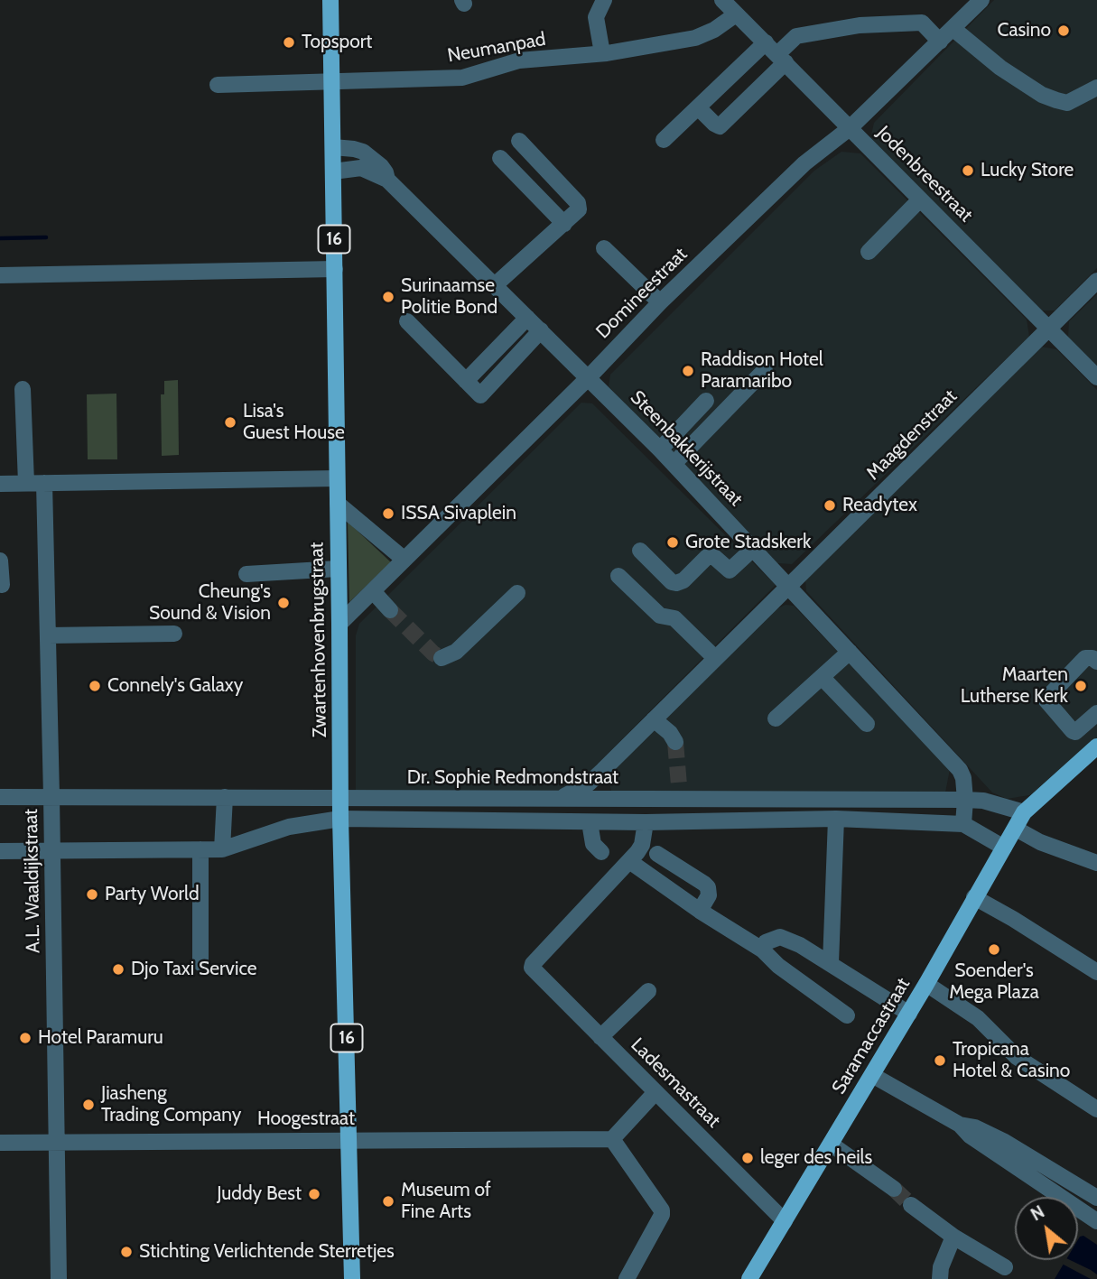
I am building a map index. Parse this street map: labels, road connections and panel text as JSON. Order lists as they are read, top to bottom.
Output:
{
  "streets": {
    "main road": ["16", "Zwartenhovenbrugstraat", "Saramaccastraat"],
    "street": [
      "Neumanpad",
      "Jodenbreestraat",
      "Domineestraat",
      "Maagdenstraat",
      "Steenbakkerijstraat",
      "Dr. Sophie Redmondstraat",
      "A.L. Waaldijkstraat",
      "Ladesmastraat",
      "Hoogestraat"
    ]
  },
  "crossings": [
    ["Neumanpad", "Jodenbreestraat"],
    ["Neumanpad", "Zwartenhovenbrugstraat"],
    ["Jodenbreestraat", "Domineestraat"],
    ["Jodenbreestraat", "Maagdenstraat"],
    ["Domineestraat", "Steenbakkerijstraat"],
    ["Domineestraat", "Zwartenhovenbrugstraat"],
    ["Maagdenstraat", "Steenbakkerijstraat"],
    ["Maagdenstraat", "Dr. Sophie Redmondstraat"],
    ["Steenbakkerijstraat", "Zwartenhovenbrugstraat"],
    ["Steenbakkerijstraat", "Dr. Sophie Redmondstraat"],
    ["Zwartenhovenbrugstraat", "Dr. Sophie Redmondstraat"],
    ["Zwartenhovenbrugstraat", "Hoogestraat"],
    ["Dr. Sophie Redmondstraat", "A.L. Waaldijkstraat"],
    ["Dr. Sophie Redmondstraat", "Saramaccastraat"],
    ["A.L. Waaldijkstraat", "Hoogestraat"],
    ["Saramaccastraat", "Ladesmastraat"]
  ],
  "places": [
    "Casino",
    "Topsport",
    "Lucky Store",
    "Surinaamse Politie Bond",
    "Raddison Hotel Paramaribo",
    "Lisa's Guest House",
    "Readytex",
    "ISSA Sivaplein",
    "Grote Stadskerk",
    "Cheung's Sound & Vision",
    "Connely's Galaxy",
    "Maarten Lutherse Kerk",
    "Party World",
    "Soender's Mega Plaza",
    "Djo Taxi Service",
    "Hotel Paramuru",
    "Tropicana Hotel & Casino",
    "Jiasheng Trading Company",
    "leger des heils",
    "Juddy Best",
    "Museum of Fine Arts",
    "Stichting Verlichtende Sterretjes"
  ],
  "north": "top left"
}
